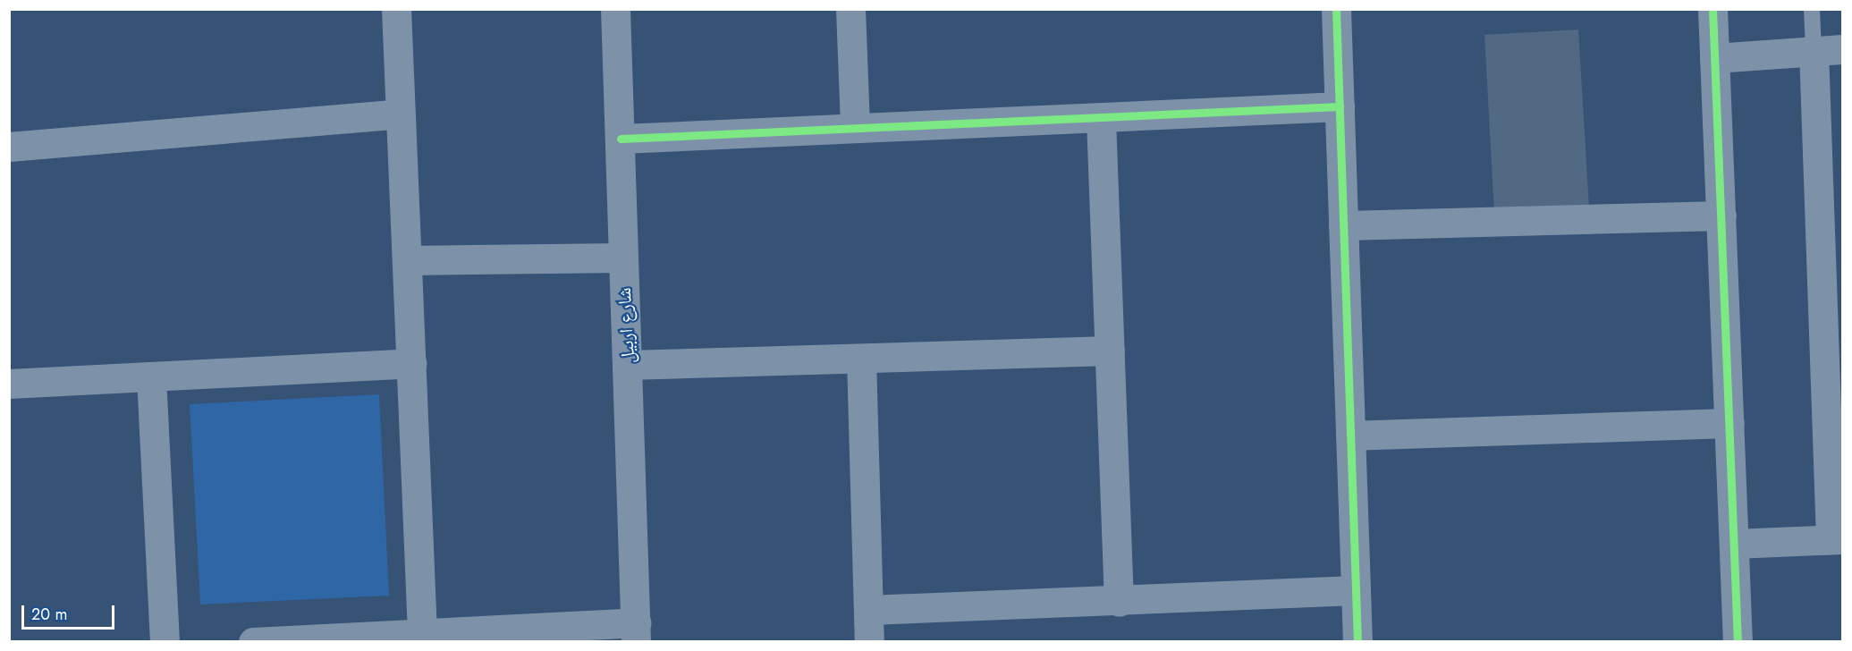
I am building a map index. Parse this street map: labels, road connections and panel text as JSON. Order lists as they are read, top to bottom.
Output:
{
  "streets": {
    "street": ["شارع اربيل"]
  },
  "scale_bar": "20 m"
}
